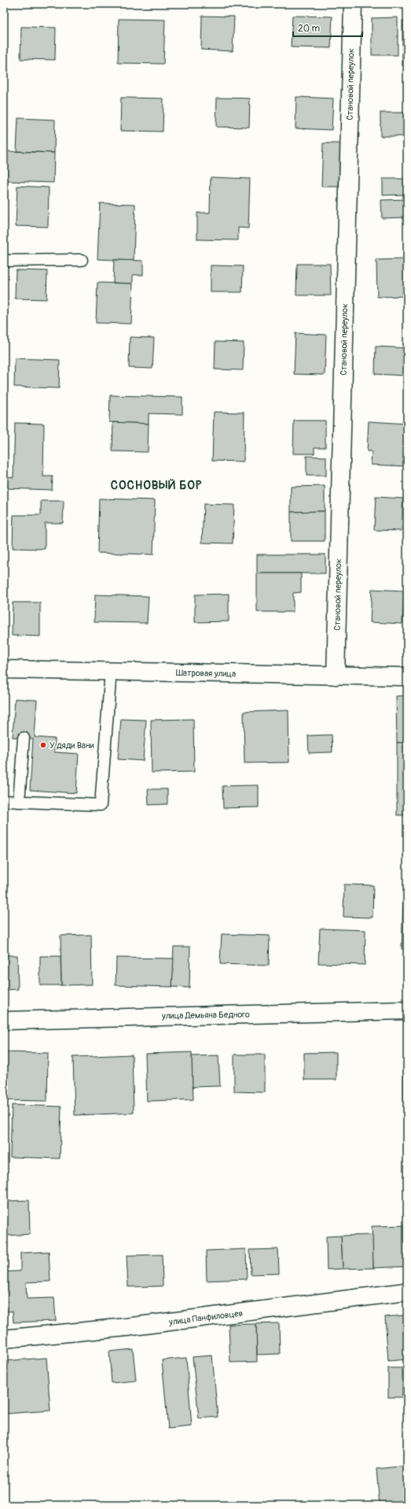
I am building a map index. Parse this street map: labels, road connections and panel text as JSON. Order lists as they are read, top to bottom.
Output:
{
  "streets": {
    "street": [
      "Становой переулок",
      "Шатровая улица",
      "улица Демьяна Бедного",
      "улица Панфиловцев"
    ]
  },
  "crossings": [
    ["Становой переулок", "Шатровая улица"]
  ],
  "districts": ["СОСНОВЫЙ БОР"],
  "places": ["У дяди Вани"],
  "scale_bar": "20 m"
}
